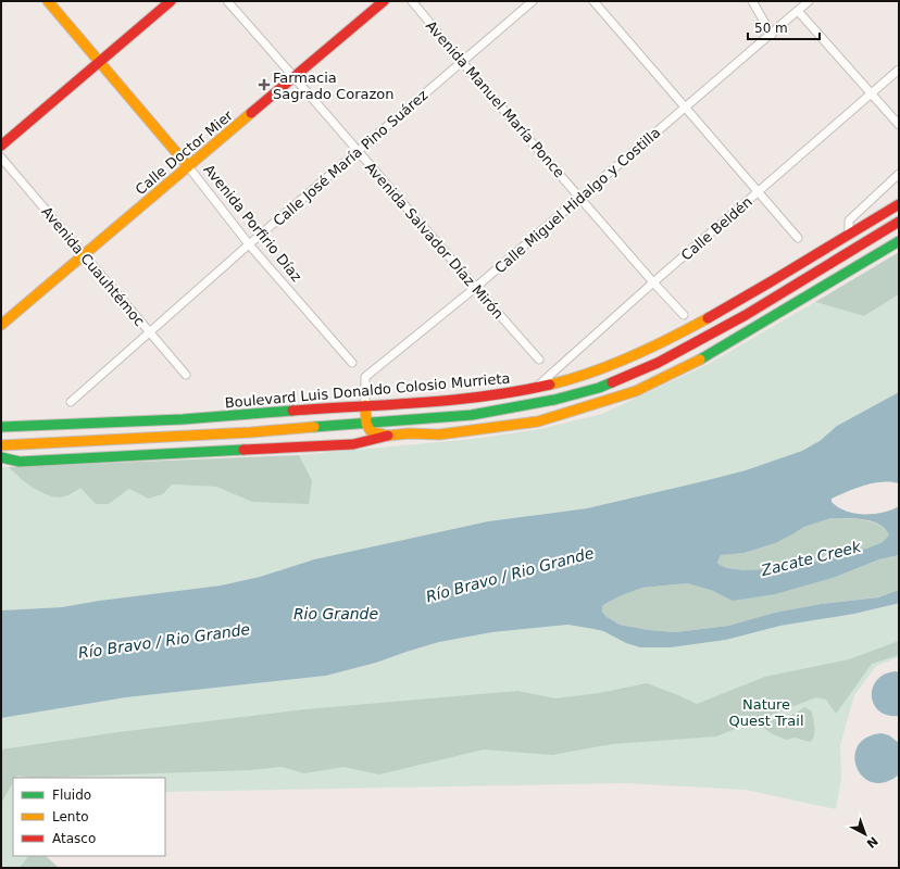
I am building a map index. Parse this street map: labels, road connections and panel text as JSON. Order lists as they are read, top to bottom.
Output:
{
  "streets": {
    "main road": ["Calle Doctor Mier", "Avenida Porfirio Díaz", "Boulevard Luis Donaldo Colosio Murrieta"],
    "street": [
      "Avenida Manuel María Ponce",
      "Calle José María Pino Suárez",
      "Calle Miguel Hidalgo y Costilla",
      "Calle Beldén",
      "Avenida Salvador Díaz Mirón",
      "Avenida Cuauhtémoc"
    ]
  },
  "crossings": [
    ["Avenida Manuel María Ponce", "Calle José María Pino Suárez"],
    ["Avenida Manuel María Ponce", "Calle Miguel Hidalgo y Costilla"],
    ["Avenida Manuel María Ponce", "Calle Beldén"],
    ["Calle Doctor Mier", "Avenida Porfirio Díaz"],
    ["Calle Doctor Mier", "Avenida Salvador Díaz Mirón"],
    ["Calle Doctor Mier", "Avenida Cuauhtémoc"],
    ["Calle José María Pino Suárez", "Avenida Porfirio Díaz"],
    ["Calle José María Pino Suárez", "Avenida Salvador Díaz Mirón"],
    ["Calle José María Pino Suárez", "Avenida Cuauhtémoc"],
    ["Calle Miguel Hidalgo y Costilla", "Avenida Salvador Díaz Mirón"],
    ["Calle Miguel Hidalgo y Costilla", "Boulevard Luis Donaldo Colosio Murrieta"],
    ["Calle Beldén", "Boulevard Luis Donaldo Colosio Murrieta"]
  ],
  "water": ["Zacate Creek", "Río Bravo / Rio Grande", "Rio Grande"],
  "parks": ["Nature Quest Trail"],
  "places": {
    "health": ["Farmacia Sagrado Corazon"]
  },
  "legend": ["Fluido", "Lento", "Atasco"],
  "scale_bar": "50 m",
  "north": "bottom right"
}
